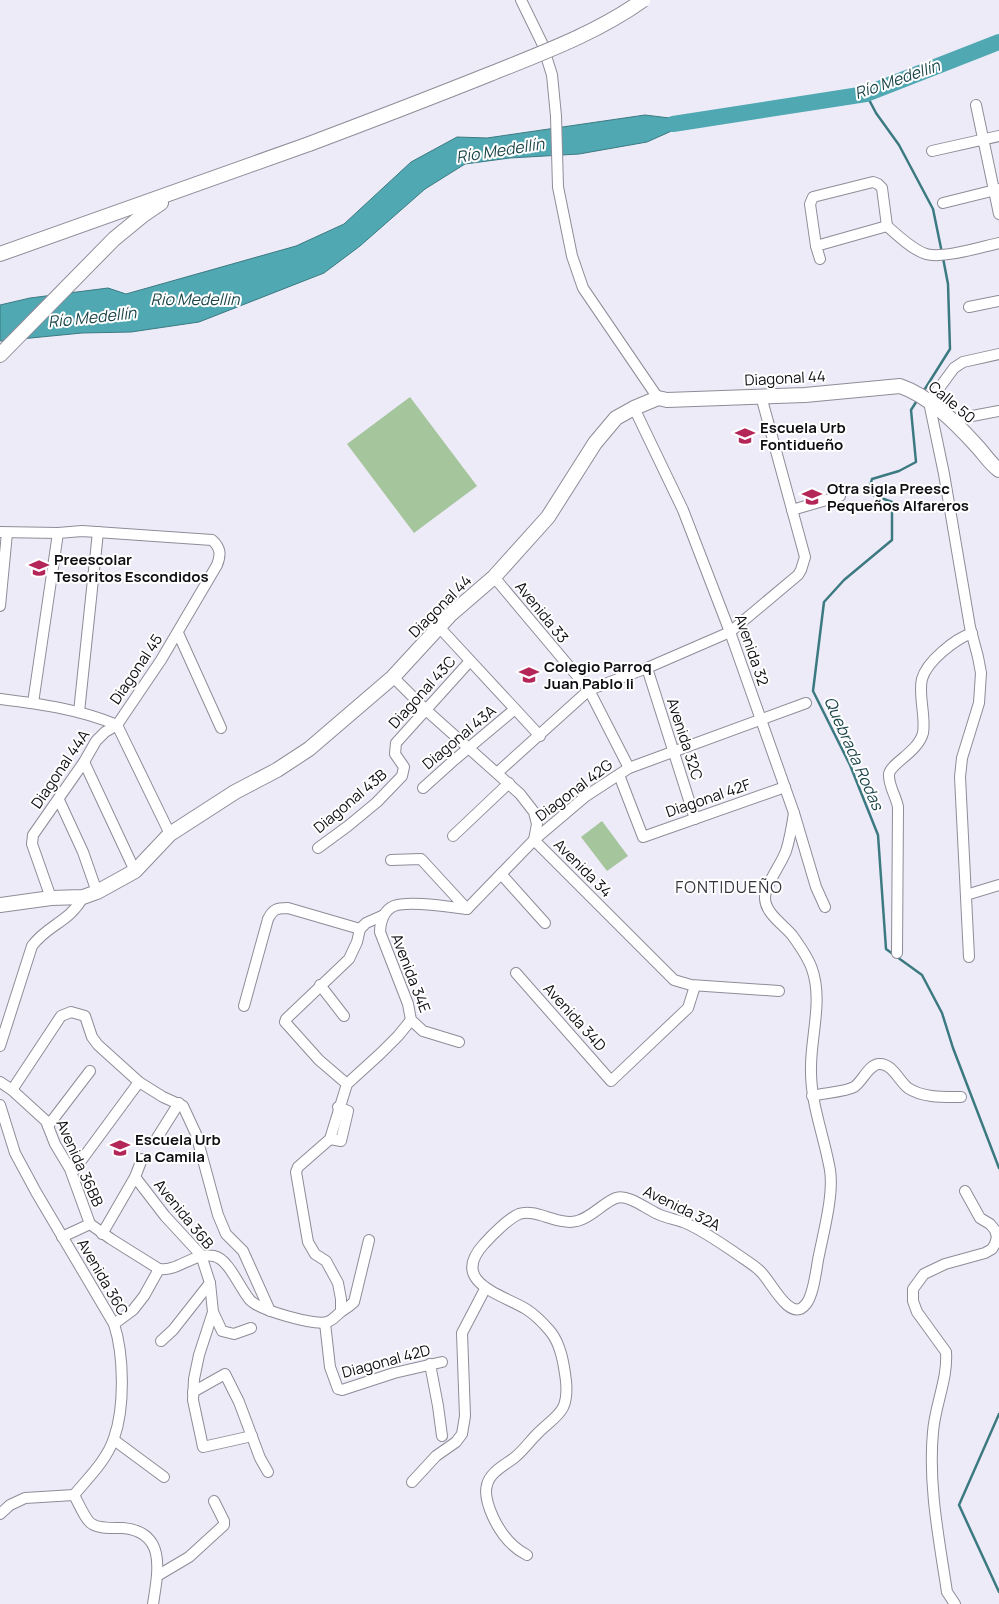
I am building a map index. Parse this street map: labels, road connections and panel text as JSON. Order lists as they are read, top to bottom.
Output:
{
  "streets": {
    "main road": ["Diagonal 44", "Calle 50"],
    "street": [
      "Avenida 33",
      "Avenida 32",
      "Diagonal 45",
      "Diagonal 43C",
      "Diagonal 43A",
      "Avenida 32C",
      "Diagonal 44A",
      "Diagonal 42G",
      "Diagonal 42F",
      "Diagonal 43B",
      "Avenida 34",
      "Avenida 34E",
      "Avenida 34D",
      "Avenida 36BB",
      "Avenida 32A",
      "Avenida 36B",
      "Avenida 36C",
      "Diagonal 42D"
    ]
  },
  "crossings": [
    ["Diagonal 44", "Calle 50"],
    ["Diagonal 44", "Avenida 33"],
    ["Diagonal 44", "Avenida 32"],
    ["Diagonal 44", "Diagonal 44A"],
    ["Diagonal 44", "Avenida 34"],
    ["Avenida 33", "Diagonal 42G"],
    ["Avenida 32", "Diagonal 42G"],
    ["Avenida 32", "Diagonal 42F"],
    ["Avenida 32", "Avenida 32A"],
    ["Diagonal 45", "Diagonal 44A"],
    ["Diagonal 43C", "Diagonal 43B"],
    ["Diagonal 43C", "Avenida 34"],
    ["Diagonal 43A", "Avenida 34"],
    ["Avenida 32C", "Diagonal 42G"],
    ["Avenida 32C", "Diagonal 42F"],
    ["Diagonal 42G", "Diagonal 42F"],
    ["Diagonal 42G", "Avenida 34"],
    ["Avenida 34", "Avenida 34D"]
  ],
  "districts": ["FONTIDUEÑO"],
  "water": ["Río Medellín", "Rio Medellin", "Quebrada Rodas"],
  "places": {
    "school or university": [
      "Escuela Urb Fontidueño",
      "Otra sigla Preesc Pequeños Alfareros",
      "Preescolar Tesoritos Escondidos",
      "Colegio Parroq Juan Pablo Ii",
      "Escuela Urb La Camila"
    ]
  }
}
